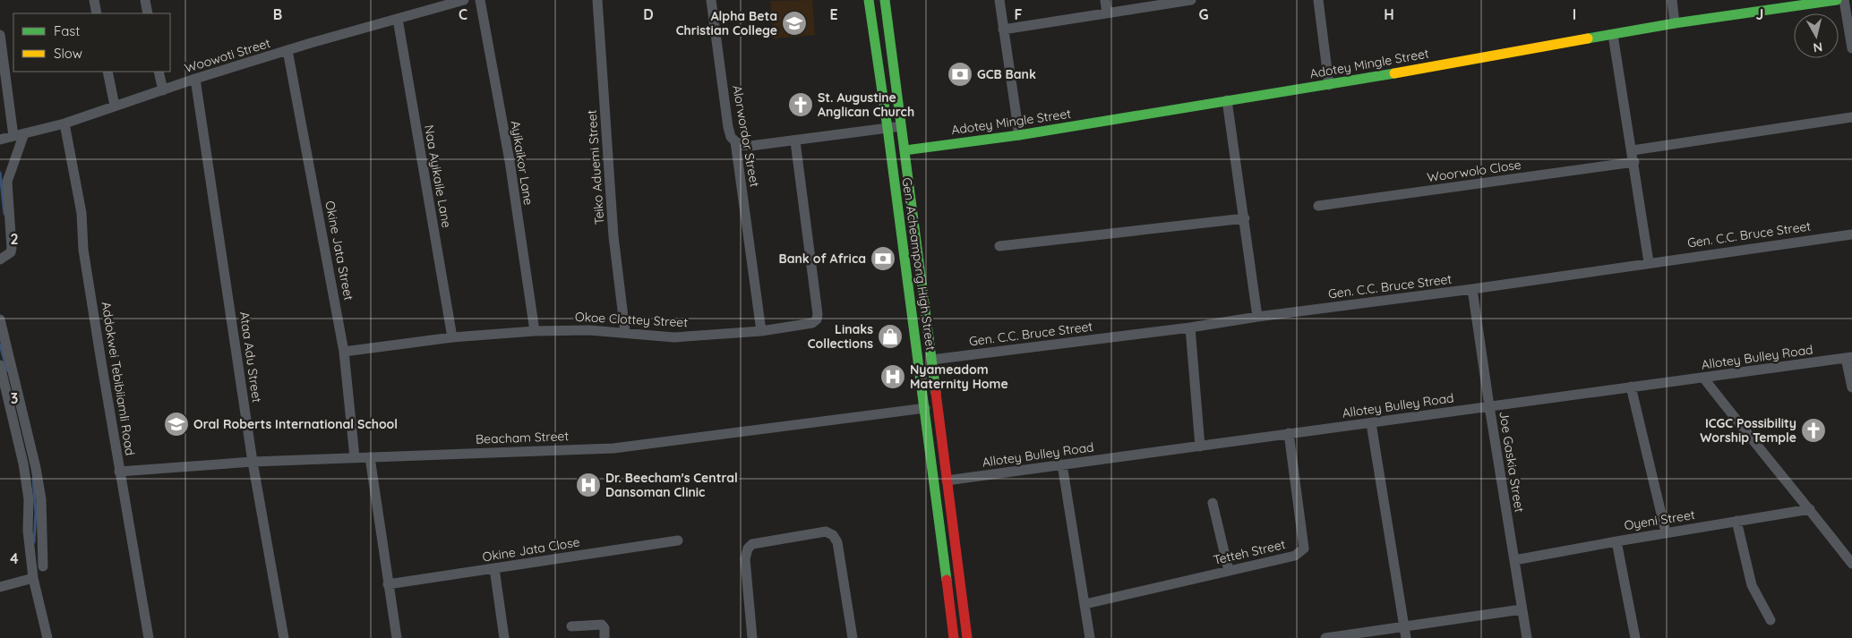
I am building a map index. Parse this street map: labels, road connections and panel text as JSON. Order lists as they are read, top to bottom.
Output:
{
  "streets": {
    "main road": ["Adotey Mingle Street", "Gen. Acheampong High Street"],
    "street": [
      "Woowoti Street",
      "Alorwordor Street",
      "Ayikaikor Lane",
      "Teiko Aduemi Street",
      "Woorwolo Close",
      "Naa Ayikaile Lane",
      "Gen. C.C. Bruce Street",
      "Okine Jata Street",
      "Okoe Clottey Street",
      "Ataa Adu Street",
      "Allotey Bulley Road",
      "Addokwei Tebibiiamli Road",
      "Beacham Street",
      "Joe Gaskia Street",
      "Oyeni Street",
      "Okine Jata Close",
      "Tetteh Street"
    ]
  },
  "crossings": [
    ["Woowoti Street", "Naa Ayikaile Lane"],
    ["Woowoti Street", "Okine Jata Street"],
    ["Woowoti Street", "Ataa Adu Street"],
    ["Woowoti Street", "Addokwei Tebibiiamli Road"],
    ["Adotey Mingle Street", "Gen. Acheampong High Street"],
    ["Alorwordor Street", "Okoe Clottey Street"],
    ["Ayikaikor Lane", "Okoe Clottey Street"],
    ["Teiko Aduemi Street", "Okoe Clottey Street"],
    ["Naa Ayikaile Lane", "Okoe Clottey Street"],
    ["Gen. C.C. Bruce Street", "Gen. Acheampong High Street"],
    ["Gen. C.C. Bruce Street", "Joe Gaskia Street"],
    ["Okine Jata Street", "Okoe Clottey Street"],
    ["Okine Jata Street", "Beacham Street"],
    ["Gen. Acheampong High Street", "Allotey Bulley Road"],
    ["Gen. Acheampong High Street", "Beacham Street"],
    ["Ataa Adu Street", "Beacham Street"],
    ["Allotey Bulley Road", "Joe Gaskia Street"],
    ["Allotey Bulley Road", "Tetteh Street"],
    ["Addokwei Tebibiiamli Road", "Beacham Street"],
    ["Joe Gaskia Street", "Oyeni Street"]
  ],
  "places": {
    "school or university": ["Alpha Beta Christian College", "Oral Roberts International School"],
    "bank": ["GCB Bank", "Bank of Africa"],
    "church": ["St. Augustine Anglican Church", "ICGC Possibility Worship Temple"],
    "shop": ["Linaks Collections"],
    "hospital": ["Nyameadom Maternity Home", "Dr. Beecham's Central Dansoman Clinic"]
  },
  "legend": ["Fast", "Slow"],
  "north": "bottom",
  "grid": {
    "columns": [
      "B",
      "C",
      "D",
      "E",
      "F",
      "G",
      "H",
      "I",
      "J"
    ],
    "rows": ["2", "3", "4"]
  }
}
